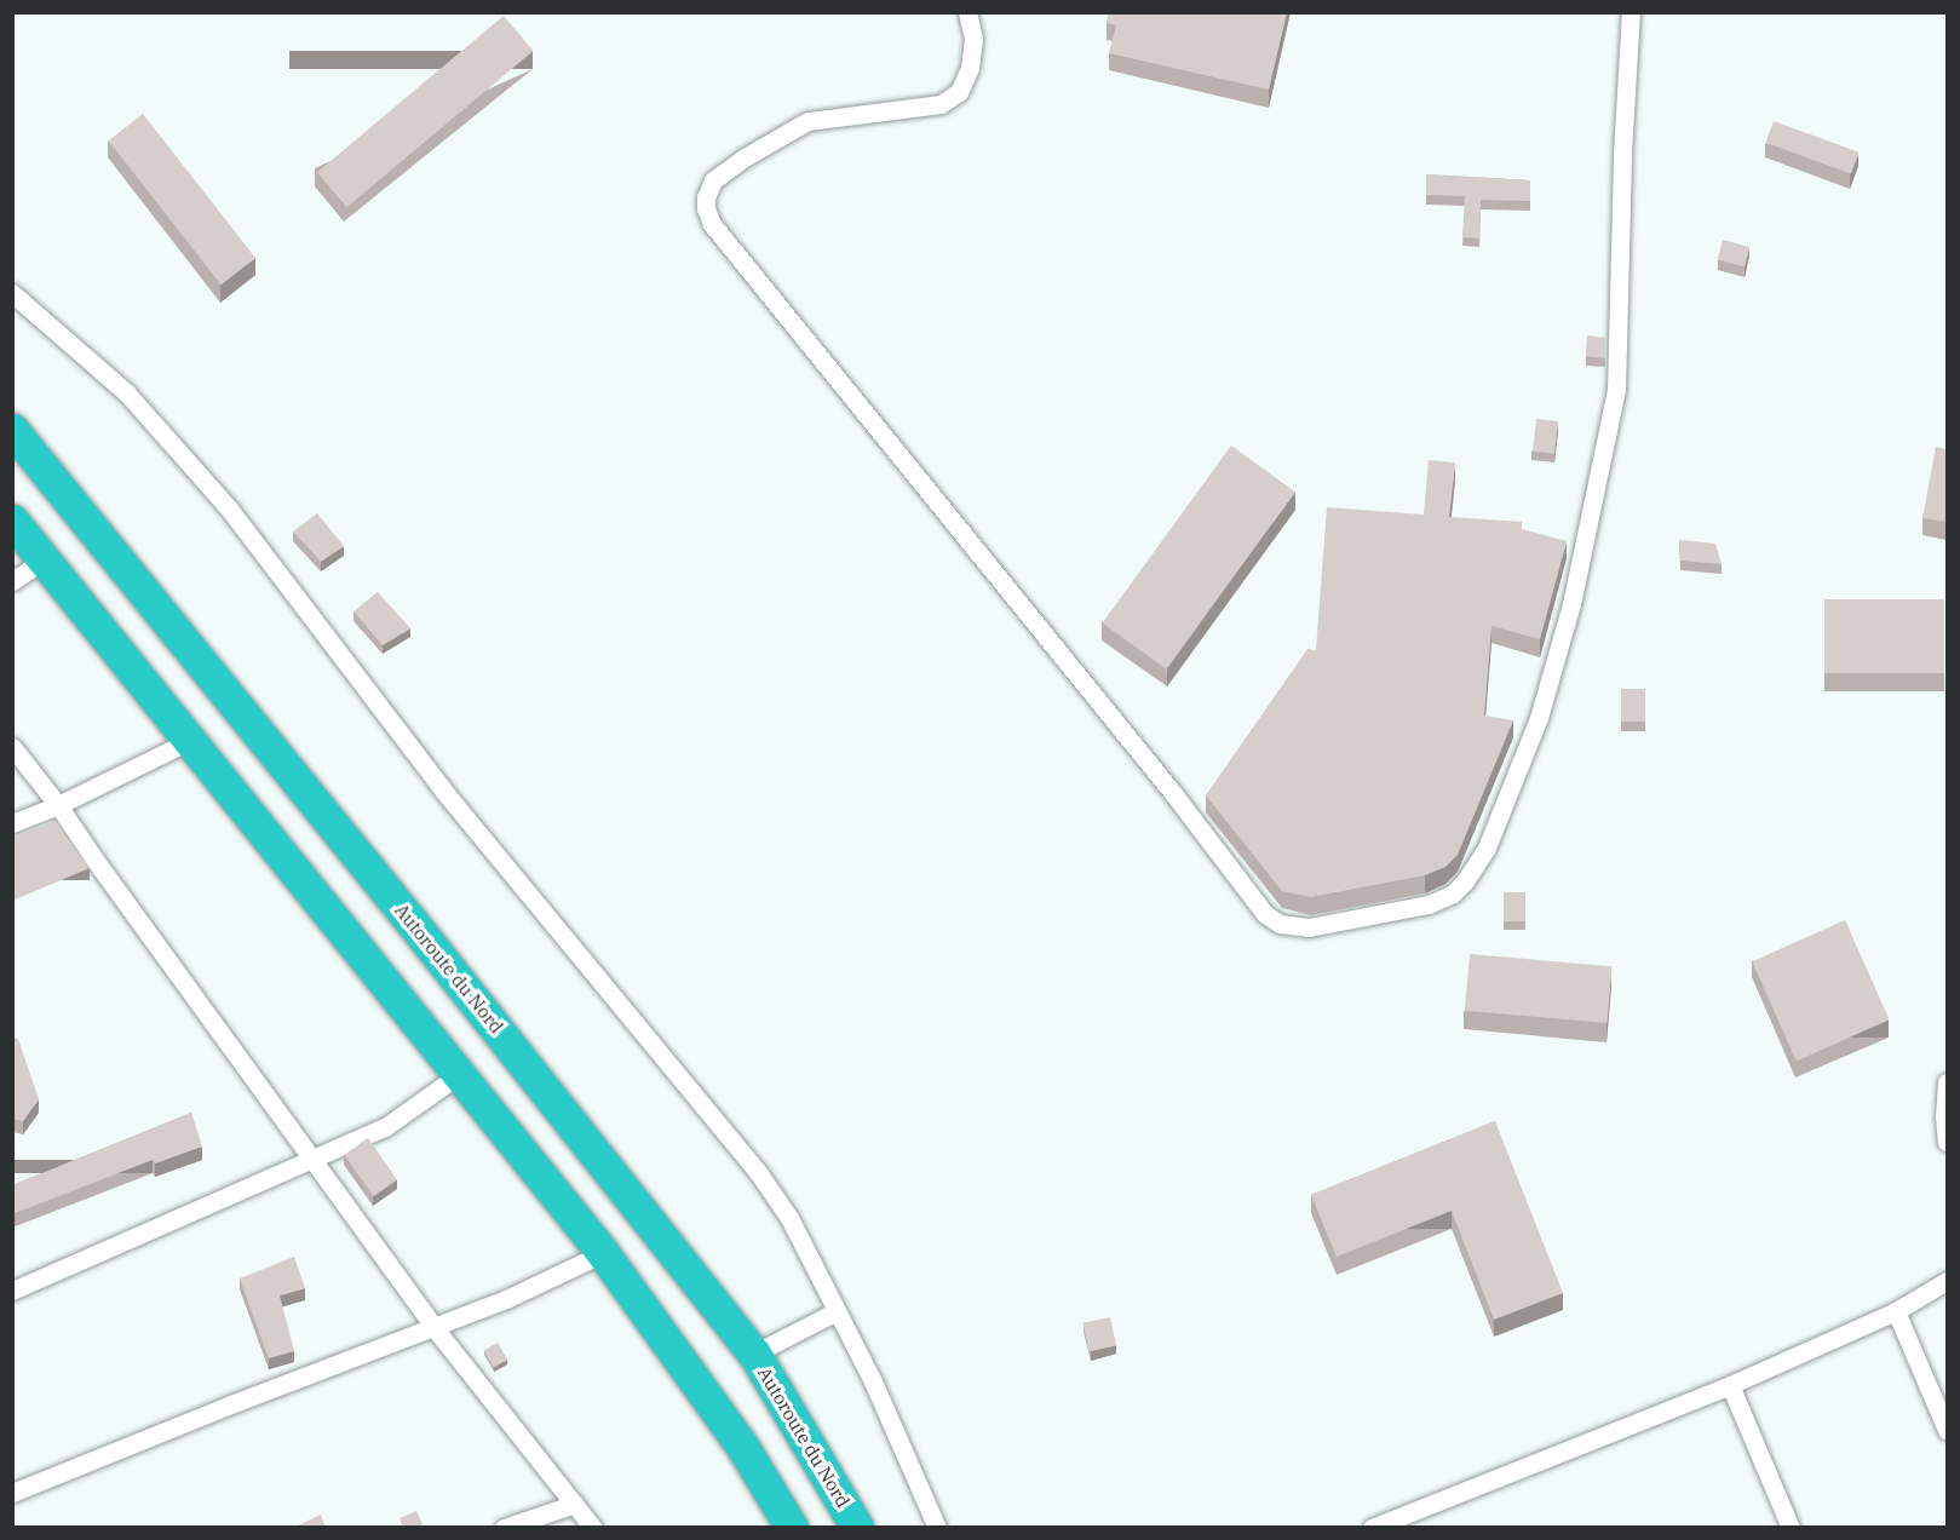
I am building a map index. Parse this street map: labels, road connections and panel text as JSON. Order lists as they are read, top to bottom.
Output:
{
  "streets": {
    "highway": ["Autoroute du Nord"]
  }
}
